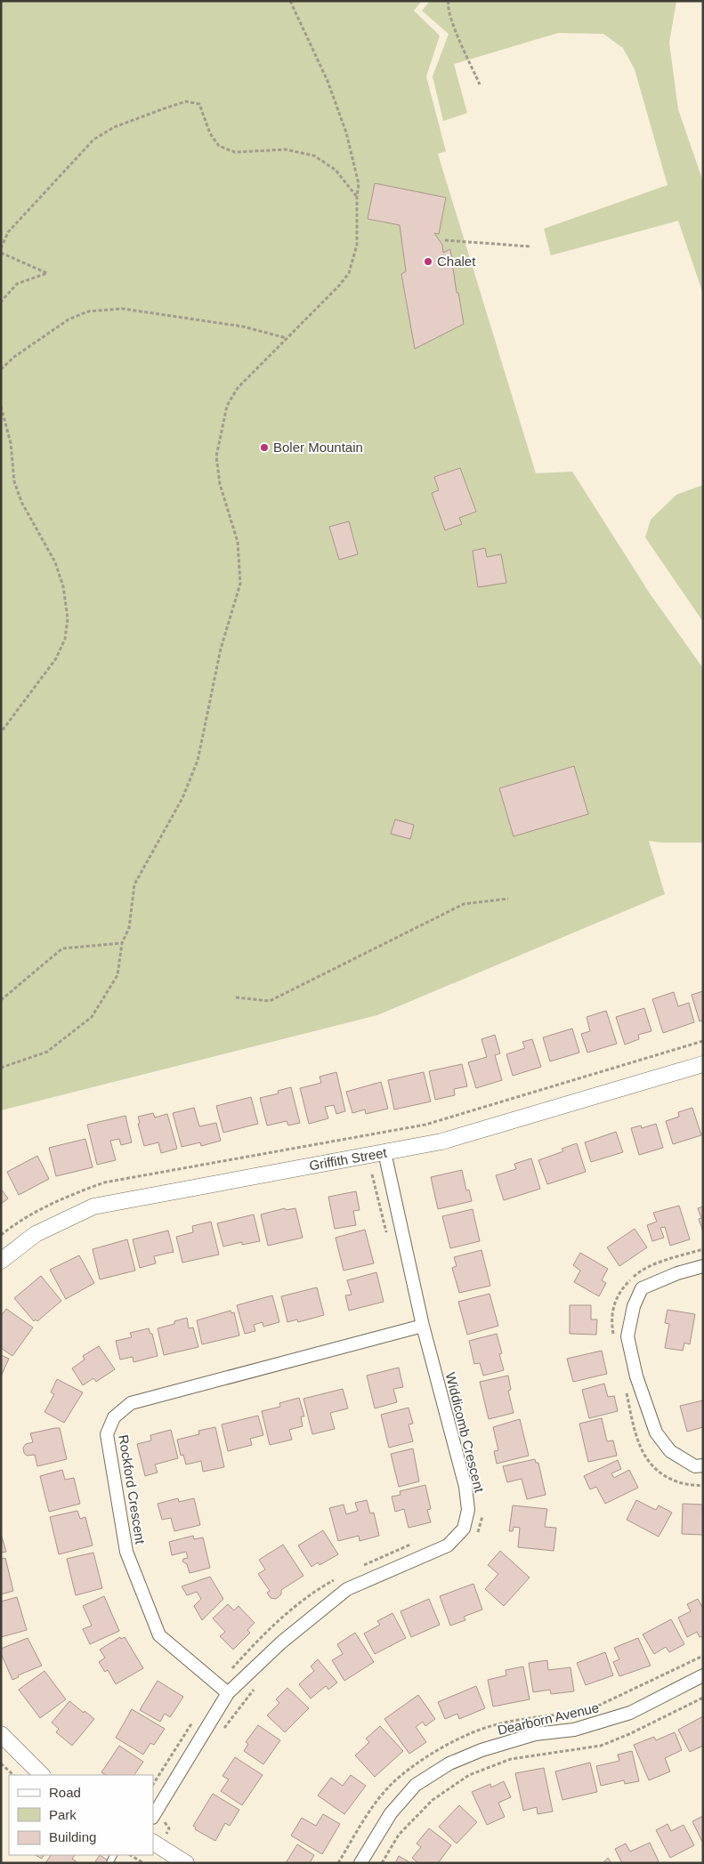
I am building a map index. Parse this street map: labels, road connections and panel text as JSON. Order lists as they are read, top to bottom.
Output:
{
  "streets": {
    "street": [
      "Griffith Street",
      "Widdicomb Crescent",
      "Rockford Crescent",
      "Dearborn Avenue"
    ]
  },
  "crossings": [
    ["Griffith Street", "Widdicomb Crescent"],
    ["Widdicomb Crescent", "Rockford Crescent"]
  ],
  "places": ["Chalet", "Boler Mountain"],
  "legend": ["Road", "Park", "Building"]
}
